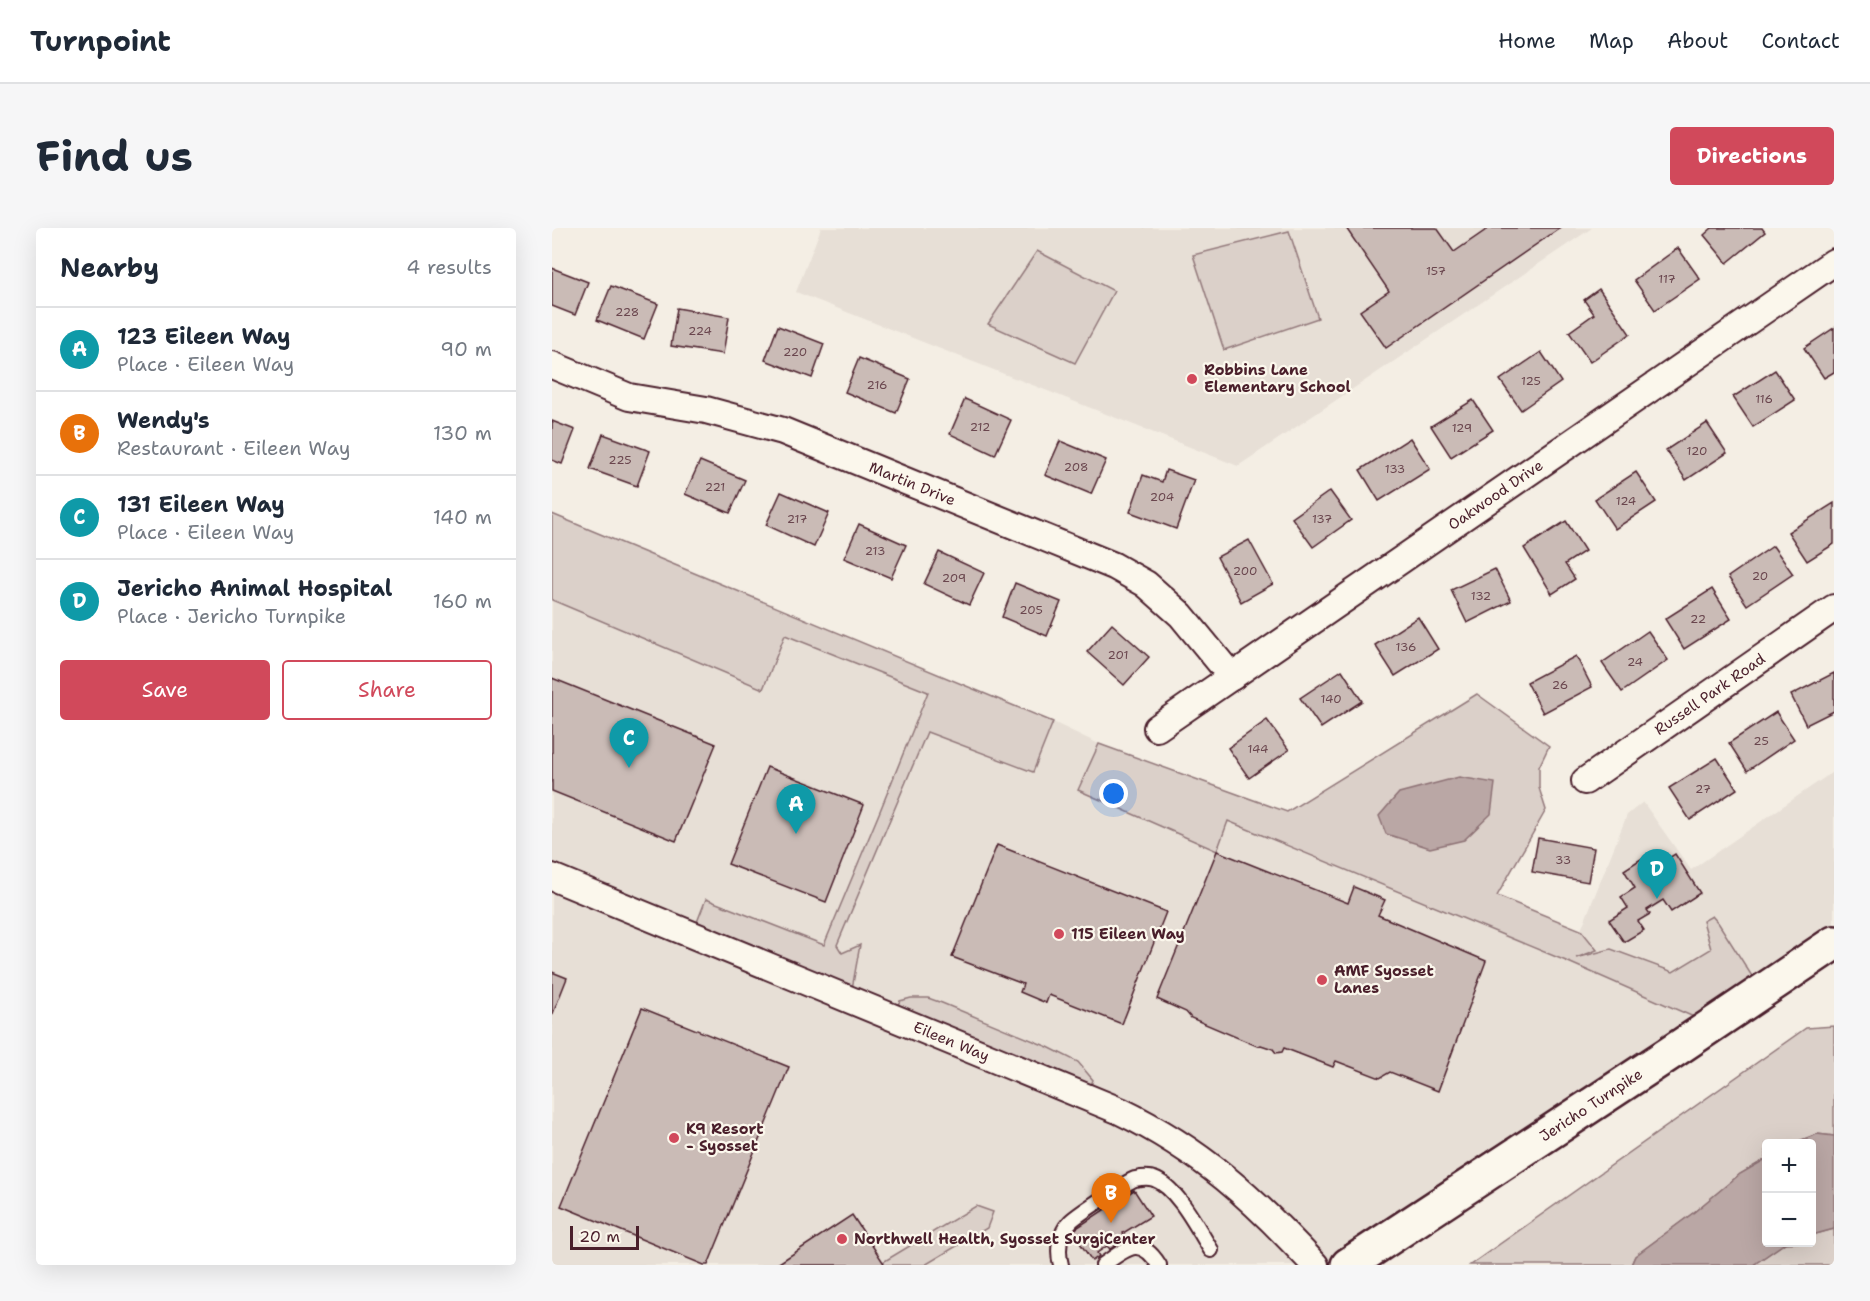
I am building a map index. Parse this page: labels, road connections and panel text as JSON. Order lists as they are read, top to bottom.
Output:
{
  "streets": {
    "main road": ["Jericho Turnpike"],
    "street": [
      "Martin Drive",
      "Oakwood Drive",
      "Russell Park Road",
      "Eileen Way"
    ]
  },
  "crossings": [
    ["Martin Drive", "Oakwood Drive"]
  ],
  "places": [
    "Robbins Lane Elementary School",
    "115 Eileen Way",
    "AMF Syosset Lanes",
    "K9 Resort - Syosset",
    "Northwell Health, Syosset SurgiCenter"
  ],
  "house_numbers": [
    "157",
    "117",
    "228",
    "224",
    "220",
    "125",
    "216",
    "116",
    "212",
    "129",
    "120",
    "225",
    "208",
    "133",
    "221",
    "204",
    "124",
    "217",
    "137",
    "213",
    "200",
    "20",
    "209",
    "132",
    "205",
    "22",
    "136",
    "201",
    "24",
    "26",
    "140",
    "25",
    "144",
    "27",
    "33"
  ],
  "scale_bar": "20 m",
  "page": {
    "header": "Turnpoint",
    "nav": [
      "Home",
      "Map",
      "About",
      "Contact"
    ],
    "buttons": [
      "Directions",
      ["Save", "Share"]
    ],
    "title": "Find us",
    "heading": ["Nearby", "4 results"],
    "list": [
      {
        "mark": "A",
        "name": "123 Eileen Way",
        "note": "Place · Eileen Way",
        "value": "90 m"
      },
      {
        "mark": "B",
        "name": "Wendy's",
        "note": "Restaurant · Eileen Way",
        "value": "130 m"
      },
      {
        "mark": "C",
        "name": "131 Eileen Way",
        "note": "Place · Eileen Way",
        "value": "140 m"
      },
      {
        "mark": "D",
        "name": "Jericho Animal Hospital",
        "note": "Place · Jericho Turnpike",
        "value": "160 m"
      }
    ],
    "pins": [
      "C",
      "A",
      "D",
      "B"
    ],
    "map_buttons": ["+", "−"],
    "scale": "20 m"
  }
}
